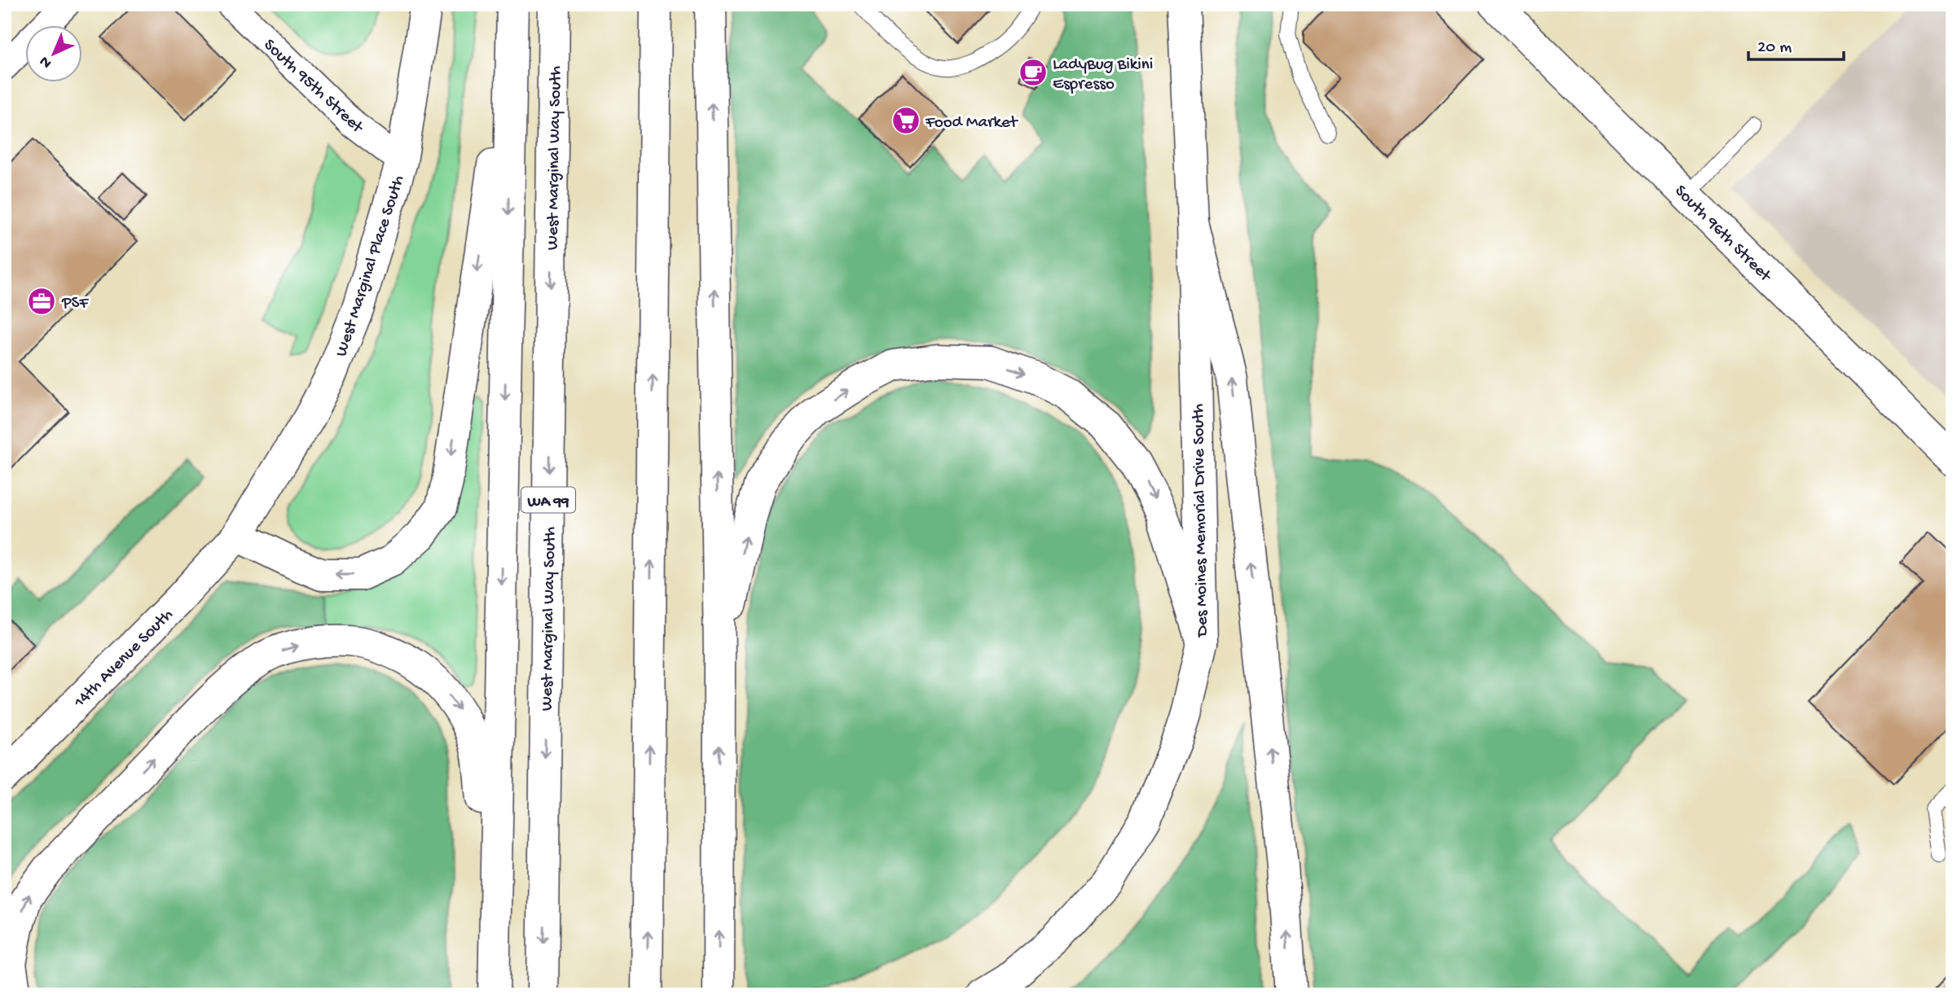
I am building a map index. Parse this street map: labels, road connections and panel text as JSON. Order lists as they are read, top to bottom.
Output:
{
  "streets": {
    "main road": [
      "West Marginal Way South",
      "South 96th Street",
      "West Marginal Place South",
      "WA 99",
      "Des Moines Memorial Drive South",
      "14th Avenue South"
    ],
    "street": ["South 95th Street"]
  },
  "crossings": [
    ["South 95th Street", "West Marginal Place South"],
    ["West Marginal Place South", "14th Avenue South"]
  ],
  "places": {
    "cafe": ["LadyBug Bikini Espresso"],
    "supermarket": ["Food Market"],
    "office": ["PSF"]
  },
  "scale_bar": "20 m",
  "north": "bottom left"
}
